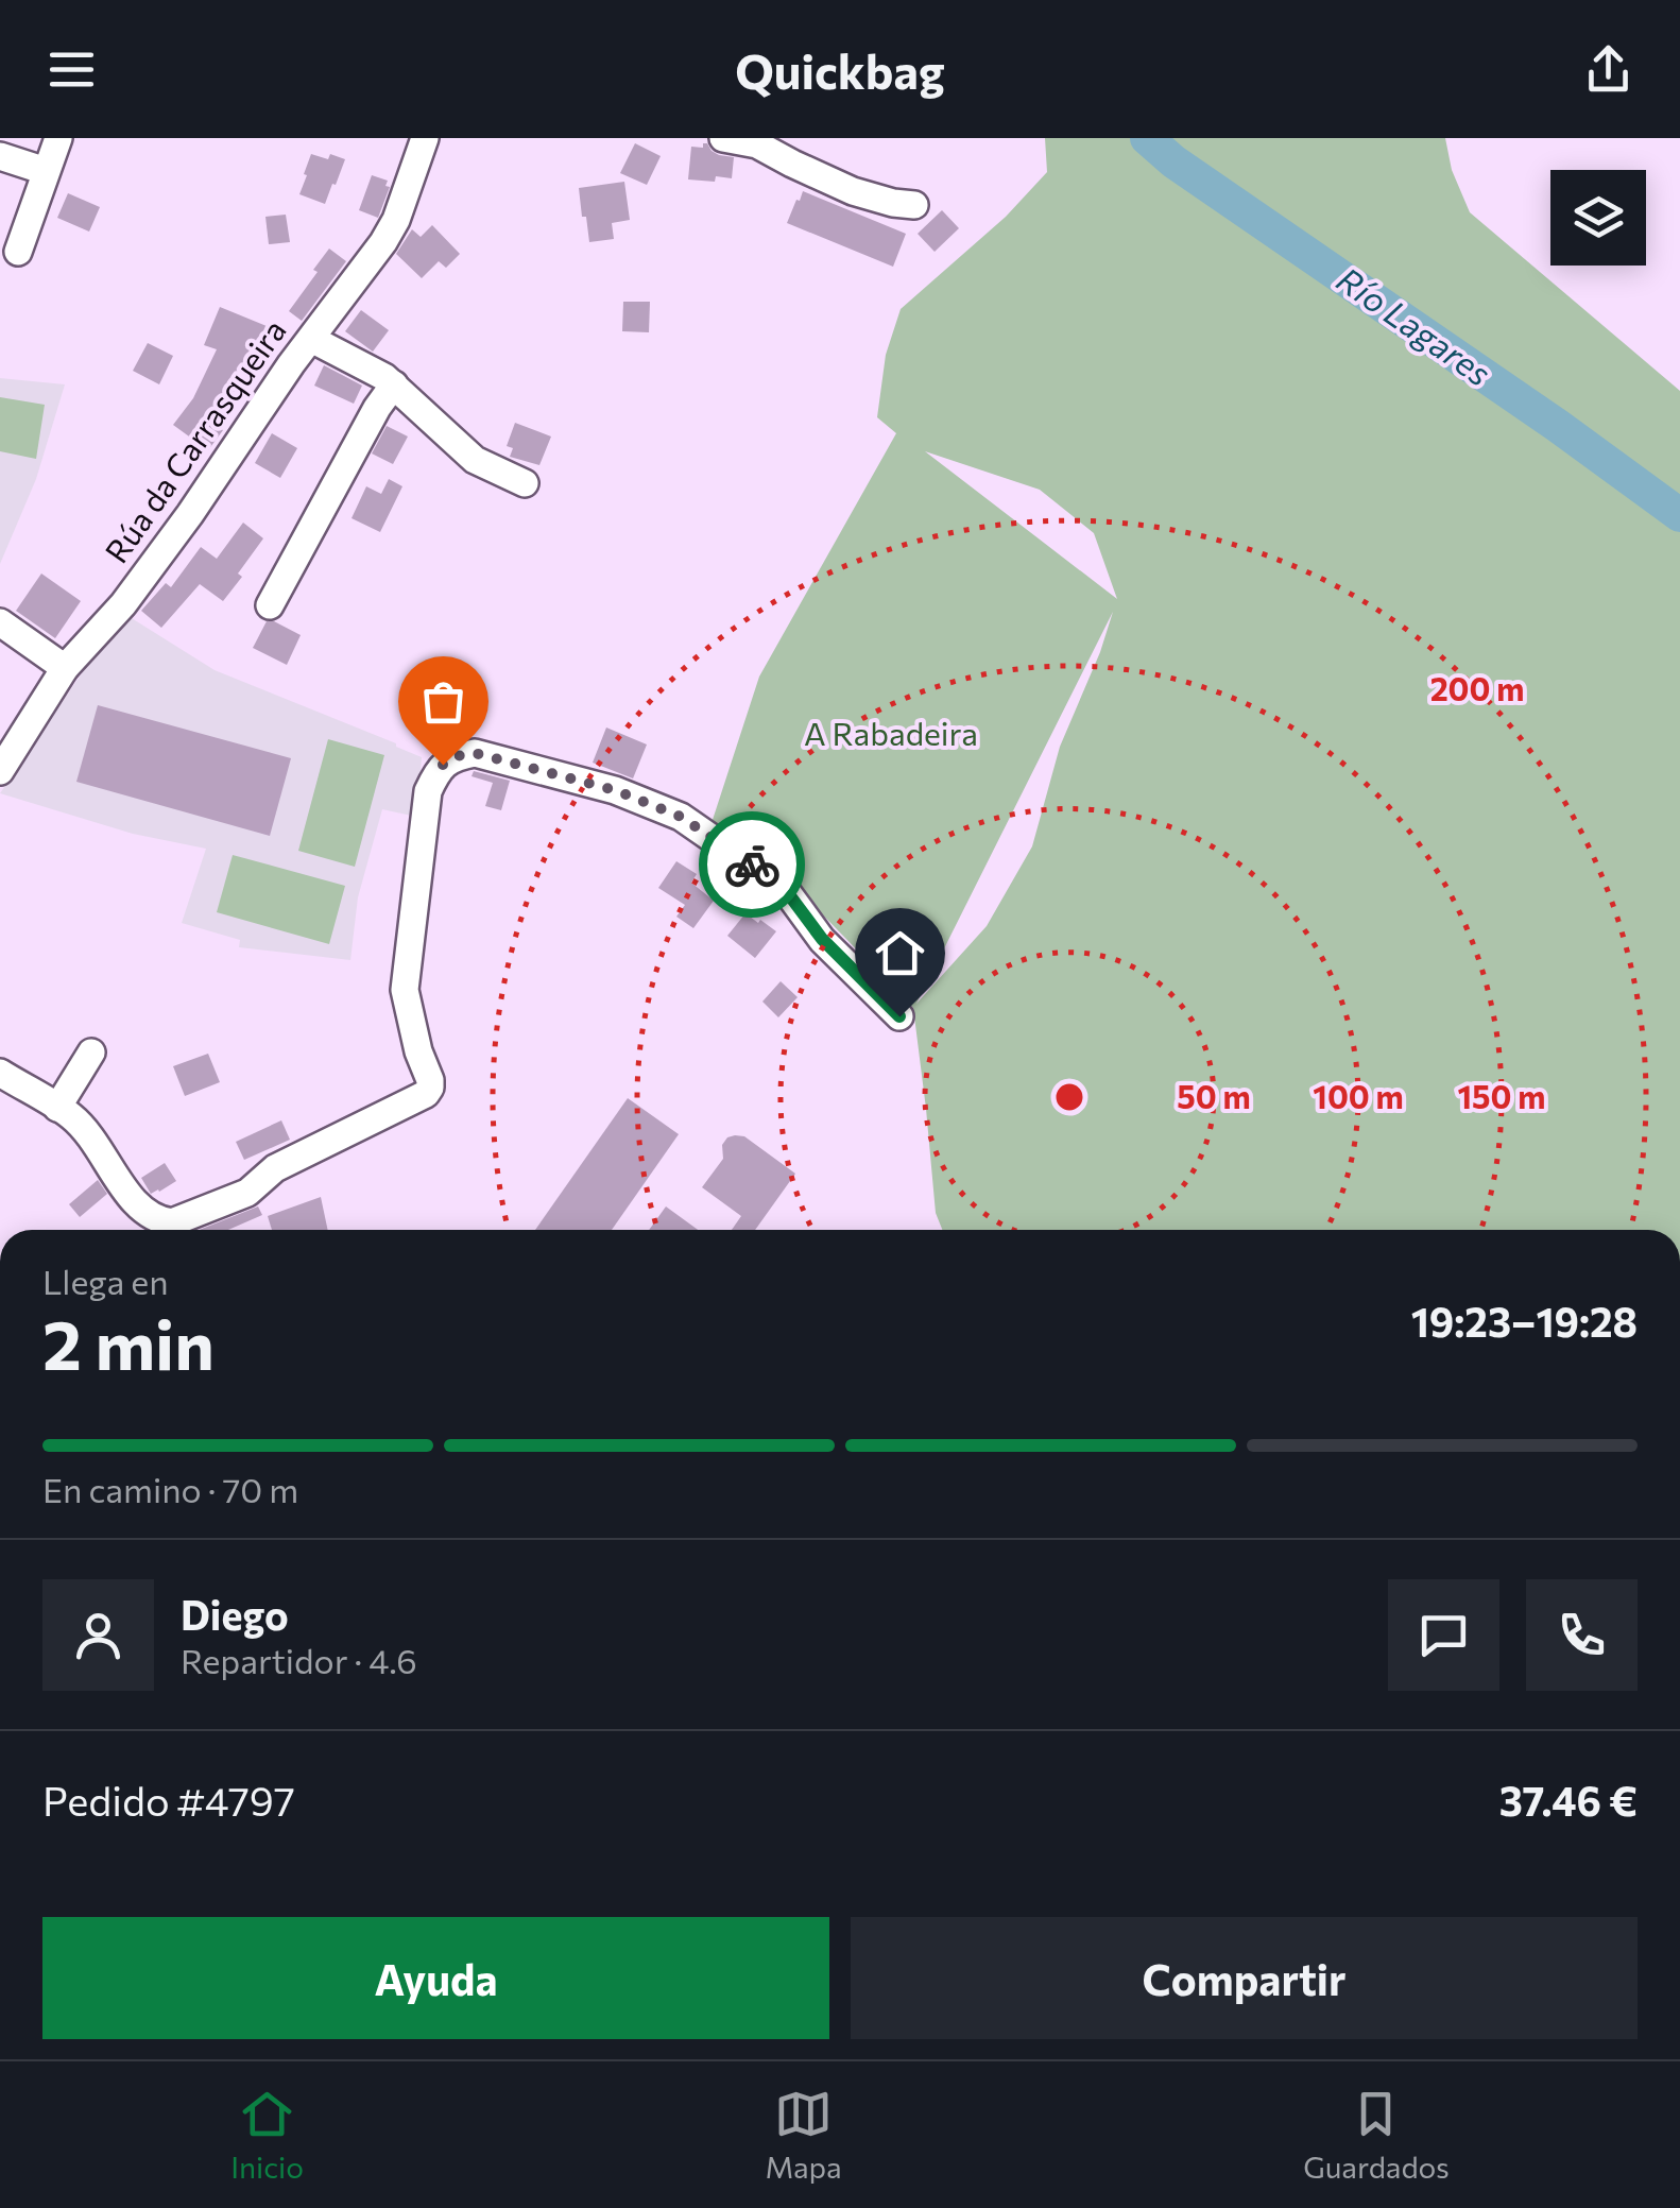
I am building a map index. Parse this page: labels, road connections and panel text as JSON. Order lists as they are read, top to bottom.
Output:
{
  "streets": {
    "street": ["Rúa da Carrasqueira"]
  },
  "water": ["Río Lagares"],
  "parks": ["A Rabadeira"],
  "page": {
    "header": "Quickbag",
    "heading": ["2 min", "Llega en", "19:23–19:28"],
    "panel": [
      "Diego",
      "Repartidor · 4.6",
      "Pedido #4797",
      "37.46 €"
    ],
    "bar": "En camino · 70 m",
    "buttons": ["Ayuda", "Compartir"],
    "tabs": ["Inicio", "Mapa", "Guardados"]
  },
  "rings": [
    "200 m",
    "50 m",
    "100 m",
    "150 m"
  ]
}
